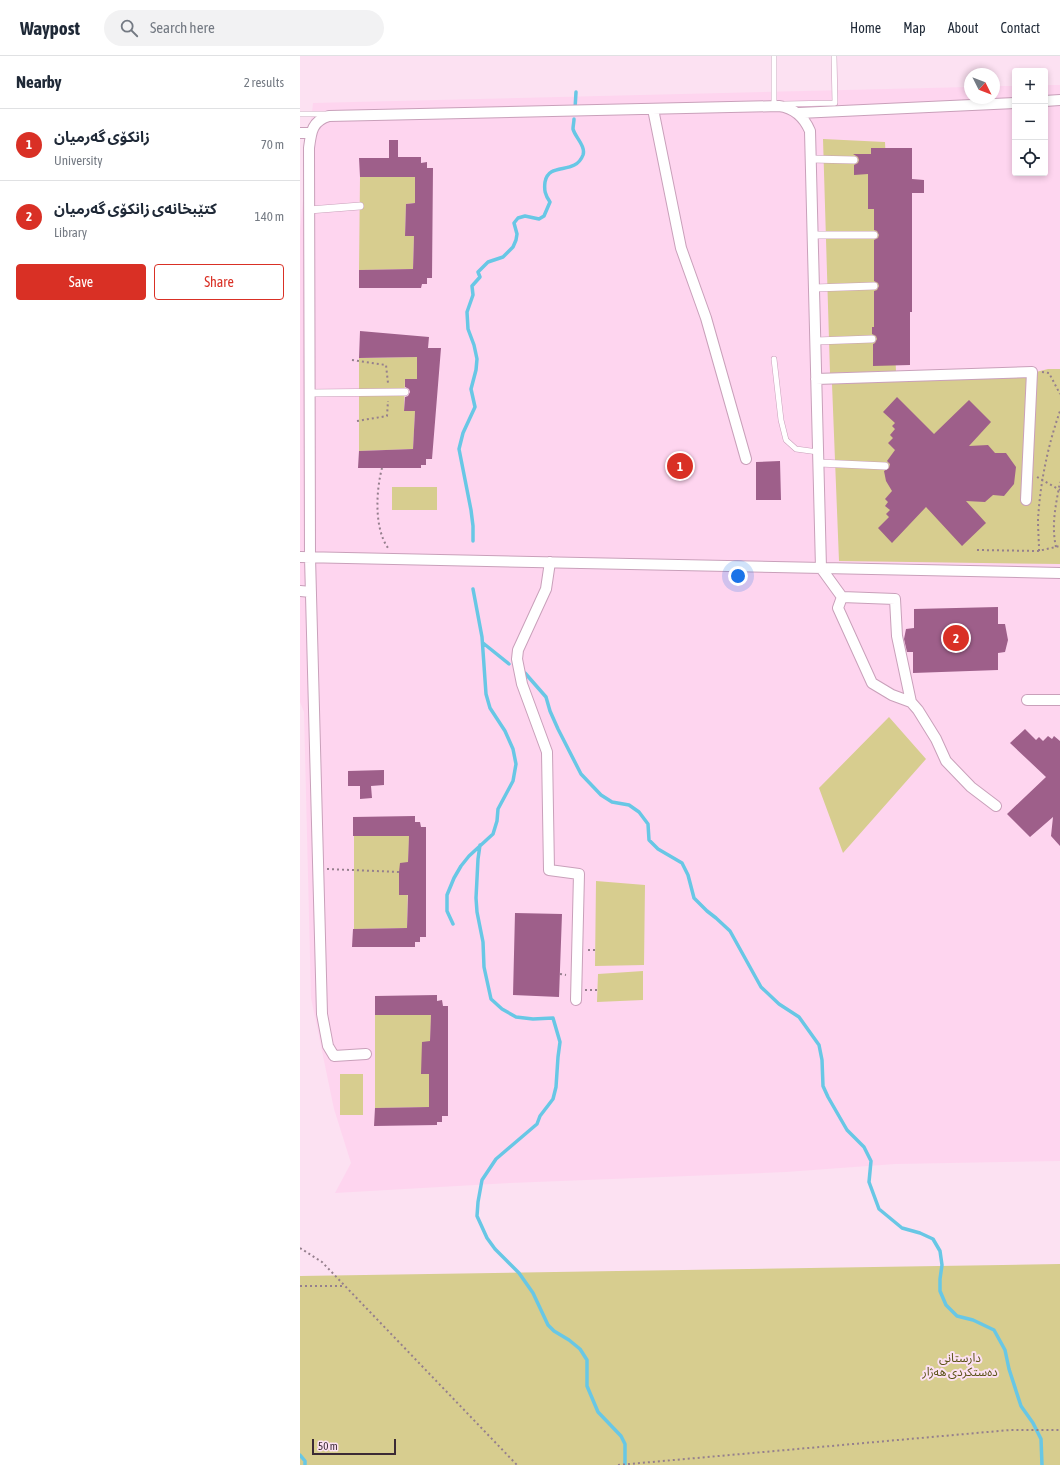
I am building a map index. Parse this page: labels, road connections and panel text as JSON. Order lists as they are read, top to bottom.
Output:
{
  "parks": ["دارستانی دەستکردی هەژار"],
  "scale_bar": "50 m",
  "north": "bottom right",
  "page": {
    "header": "Waypost",
    "search": "Search here",
    "nav": [
      "Home",
      "Map",
      "About",
      "Contact"
    ],
    "heading": ["Nearby", "2 results"],
    "map_buttons": ["+", "−"],
    "list": [
      {
        "mark": "1",
        "name": "زانکۆی گەرمیان",
        "note": "University",
        "value": "70 m"
      },
      {
        "mark": "2",
        "name": "کتێبخانەی زانکۆی گەرمیان",
        "note": "Library",
        "value": "140 m"
      }
    ],
    "buttons": ["Save", "Share"],
    "pins": ["1", "2"],
    "scale": "50 m"
  }
}
